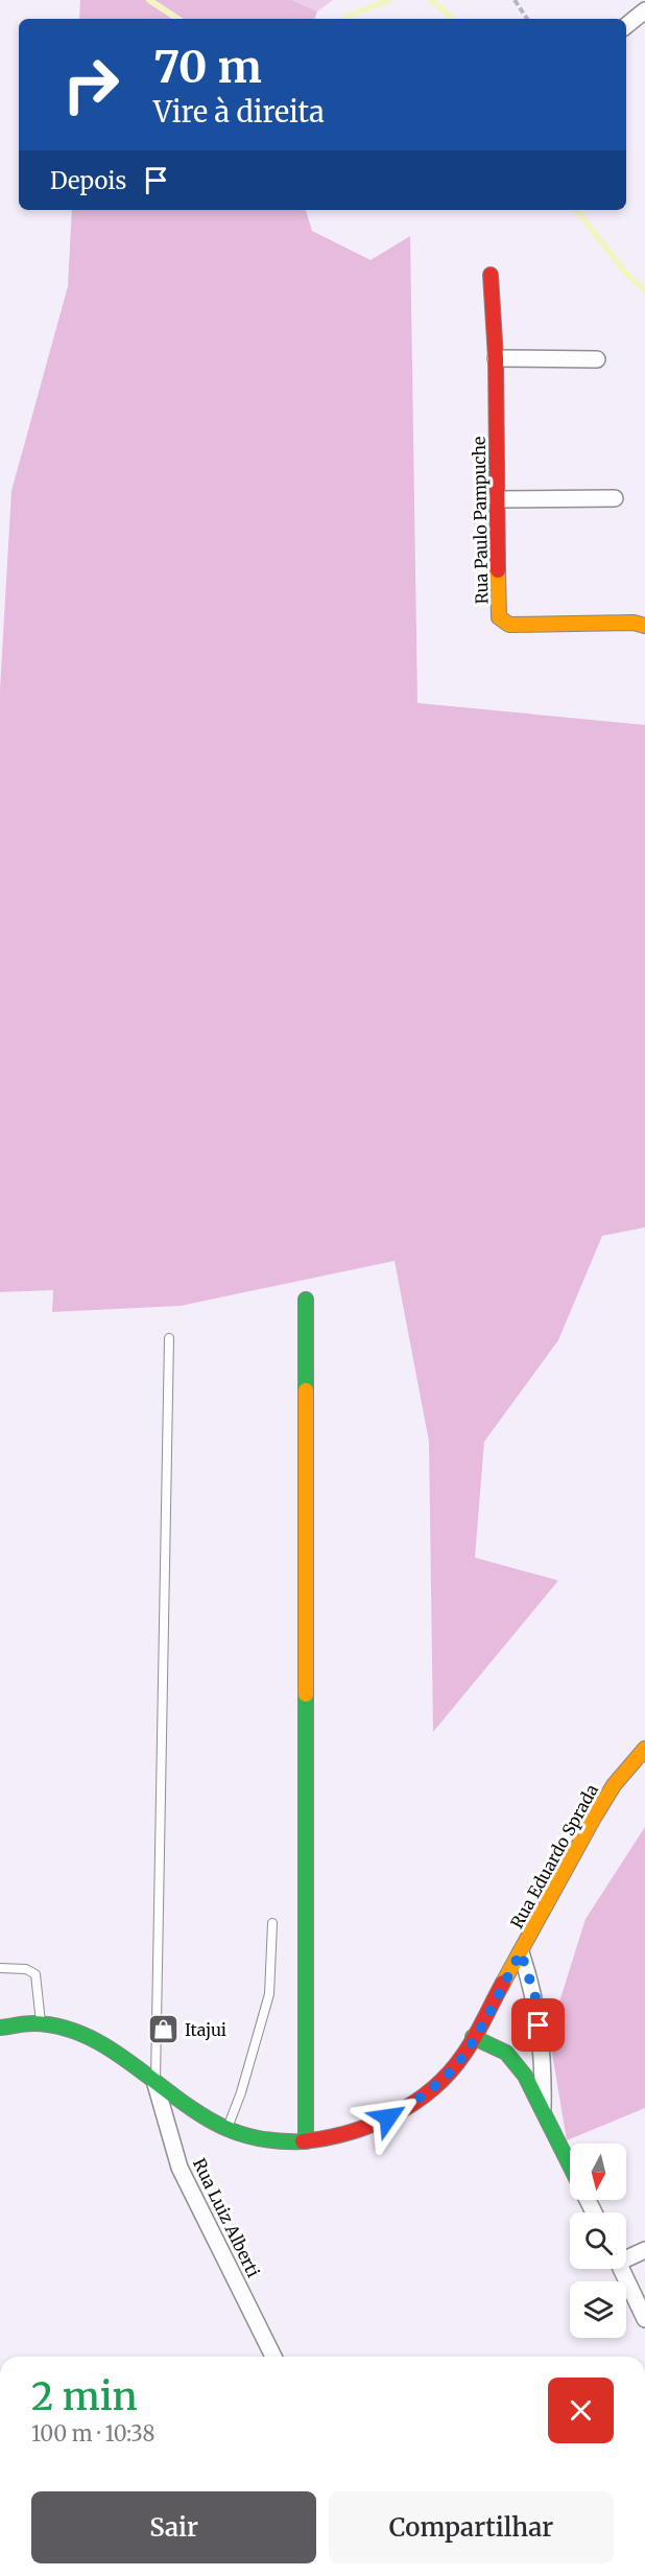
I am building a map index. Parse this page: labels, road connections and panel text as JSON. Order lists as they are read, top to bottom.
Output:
{
  "streets": {
    "street": ["Rua Paulo Pampuche", "Rua Eduardo Sprada", "Rua Luiz Alberti"]
  },
  "crossings": [
    ["Rua Eduardo Sprada", "Rua Luiz Alberti"]
  ],
  "places": {
    "shop": ["Itajui"]
  },
  "north": "bottom",
  "page": {
    "turn": ["70 m", "Vire à direita"],
    "then": "Depois",
    "heading": ["2 min", "100 m · 10:38"],
    "buttons": ["Sair", "Compartilhar"]
  }
}
